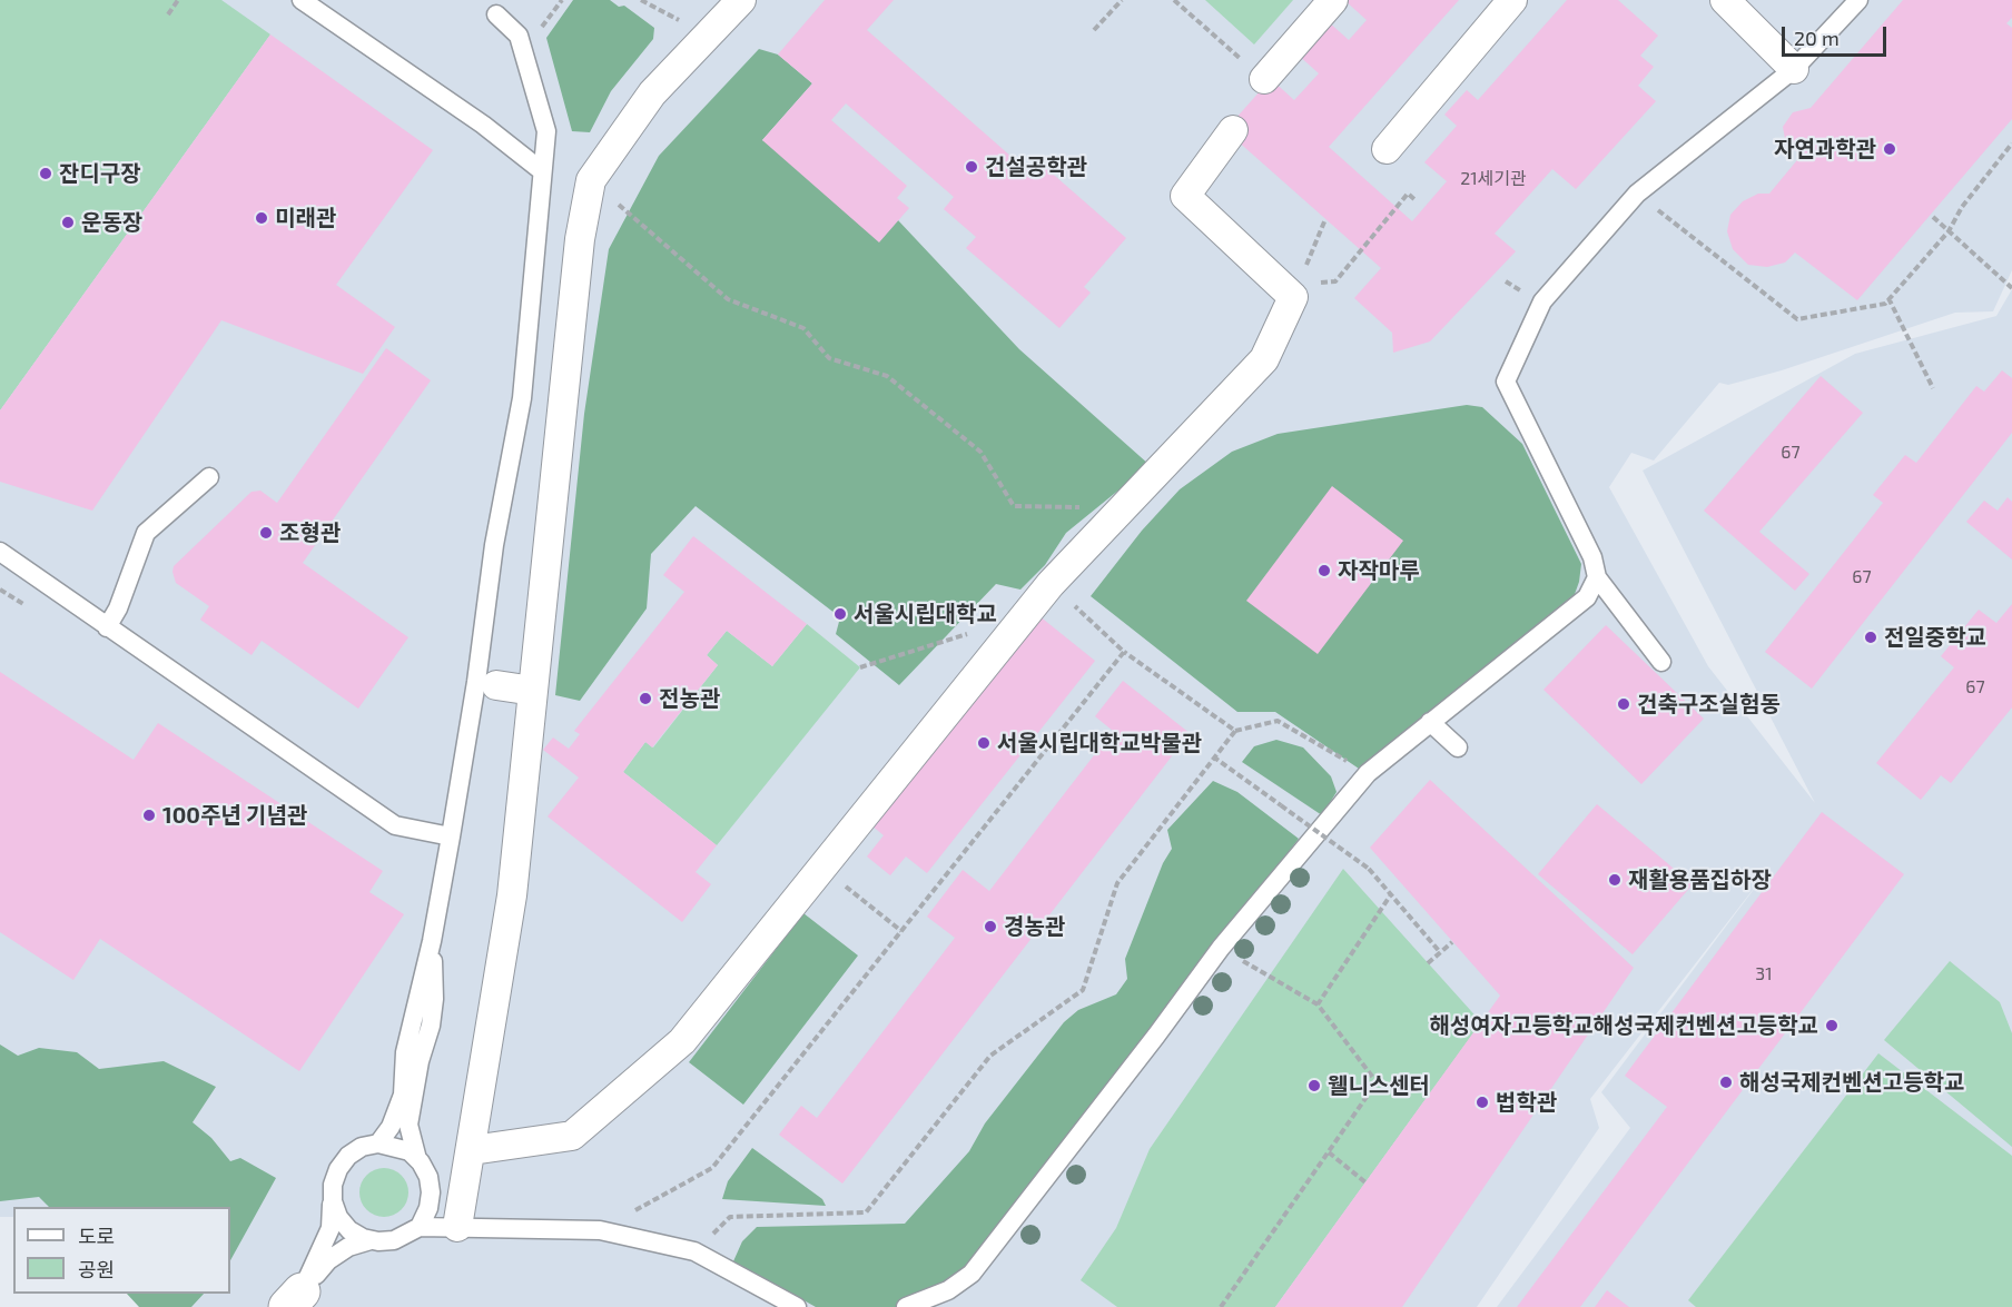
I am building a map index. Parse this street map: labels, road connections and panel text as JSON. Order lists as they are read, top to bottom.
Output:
{
  "places": [
    "자연과학관",
    "건설공학관",
    "잔디구장",
    "미래관",
    "운동장",
    "조형관",
    "자작마루",
    "서울시립대학교",
    "전일중학교",
    "전농관",
    "건축구조실험동",
    "서울시립대학교박물관",
    "100주년 기념관",
    "재활용품집하장",
    "경농관",
    "해성여자고등학교해성국제컨벤션고등학교",
    "해성국제컨벤션고등학교",
    "웰니스센터",
    "법학관"
  ],
  "house_numbers": [
    "21세기관",
    "67",
    "67",
    "67",
    "31"
  ],
  "legend": ["도로", "공원"],
  "scale_bar": "20 m"
}
